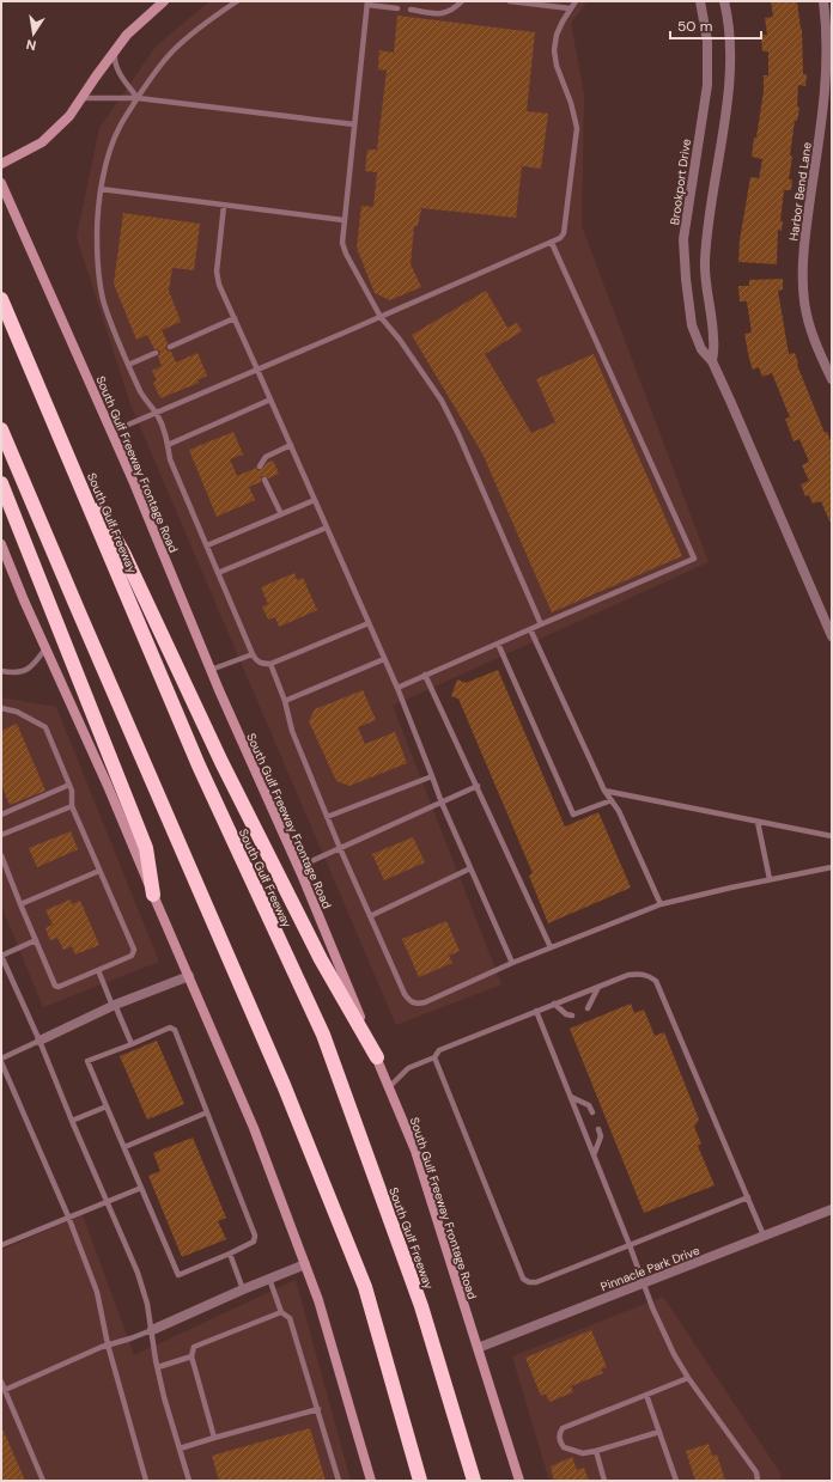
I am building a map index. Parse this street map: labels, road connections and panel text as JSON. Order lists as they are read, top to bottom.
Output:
{
  "streets": {
    "highway": ["South Gulf Freeway"],
    "main road": ["South Gulf Freeway Frontage Road"],
    "street": ["Brookport Drive", "Harbor Bend Lane", "Pinnacle Park Drive"]
  },
  "crossings": [
    ["South Gulf Freeway Frontage Road", "Pinnacle Park Drive"]
  ],
  "scale_bar": "50 m",
  "north": "bottom"
}
